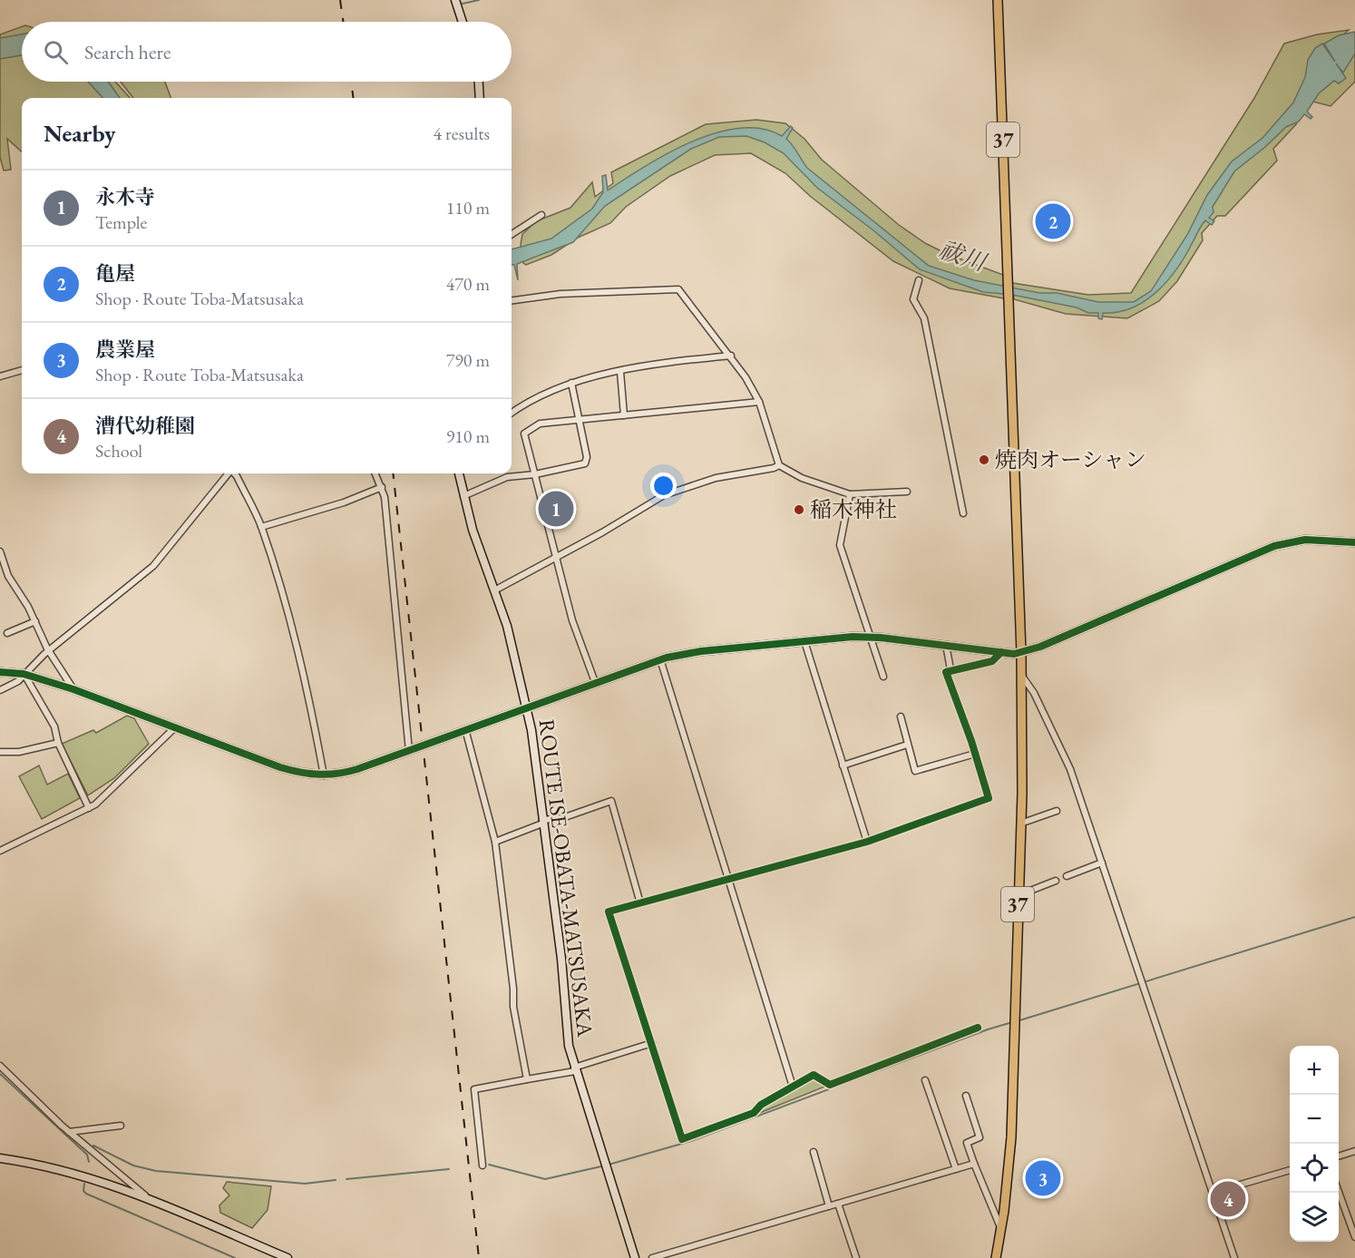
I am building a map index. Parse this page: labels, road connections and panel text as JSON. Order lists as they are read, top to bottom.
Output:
{
  "streets": {
    "main road": ["37"],
    "street": ["ROUTE ISE-OBATA-MATSUSAKA"]
  },
  "water": ["祓川"],
  "places": ["焼肉オーシャン", "稲木神社"],
  "page": {
    "search": "Search here",
    "heading": ["Nearby", "4 results"],
    "list": [
      {
        "mark": "1",
        "name": "永木寺",
        "note": "Temple",
        "value": "110 m"
      },
      {
        "mark": "2",
        "name": "亀屋",
        "note": "Shop · Route Toba-Matsusaka",
        "value": "470 m"
      },
      {
        "mark": "3",
        "name": "農業屋",
        "note": "Shop · Route Toba-Matsusaka",
        "value": "790 m"
      },
      {
        "mark": "4",
        "name": "漕代幼稚園",
        "note": "School",
        "value": "910 m"
      }
    ],
    "pins": [
      "2",
      "1",
      "3",
      "4"
    ],
    "map_buttons": ["+", "−"]
  }
}
